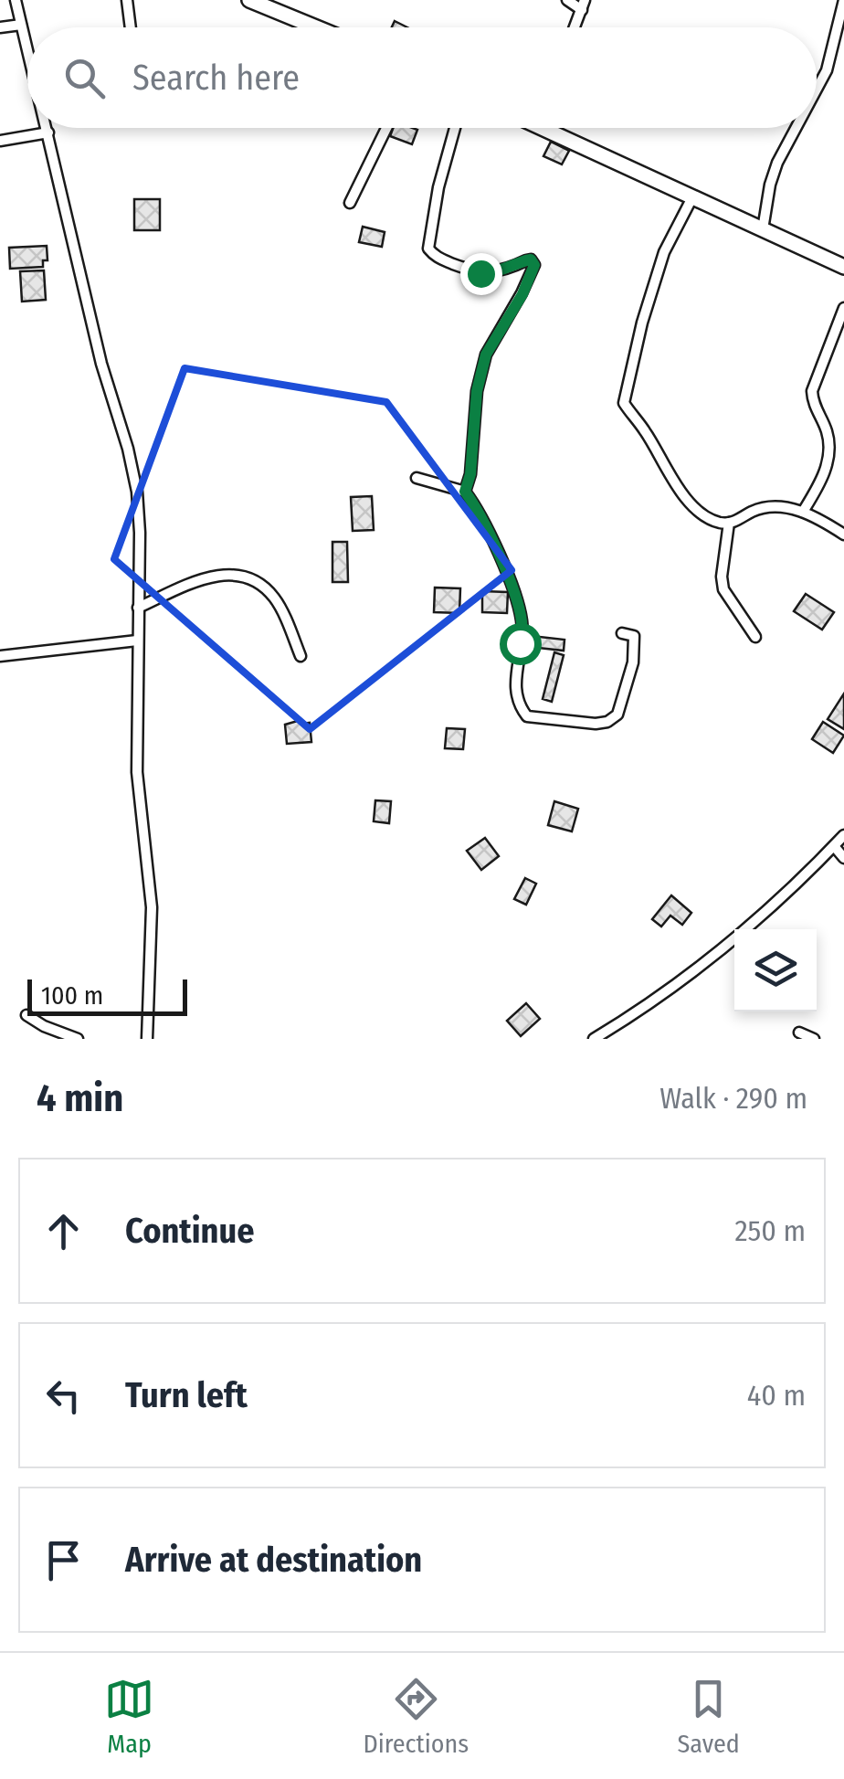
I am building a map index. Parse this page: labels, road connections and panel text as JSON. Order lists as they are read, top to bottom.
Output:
{
  "scale_bar": "100 m",
  "page": {
    "search": "Search here",
    "scale": "100 m",
    "heading": ["4 min", "Walk · 290 m"],
    "list": [
      ["Continue", "250 m"],
      ["Turn left", "40 m"],
      "Arrive at destination"
    ],
    "nav": ["Map", "Directions", "Saved"]
  }
}
